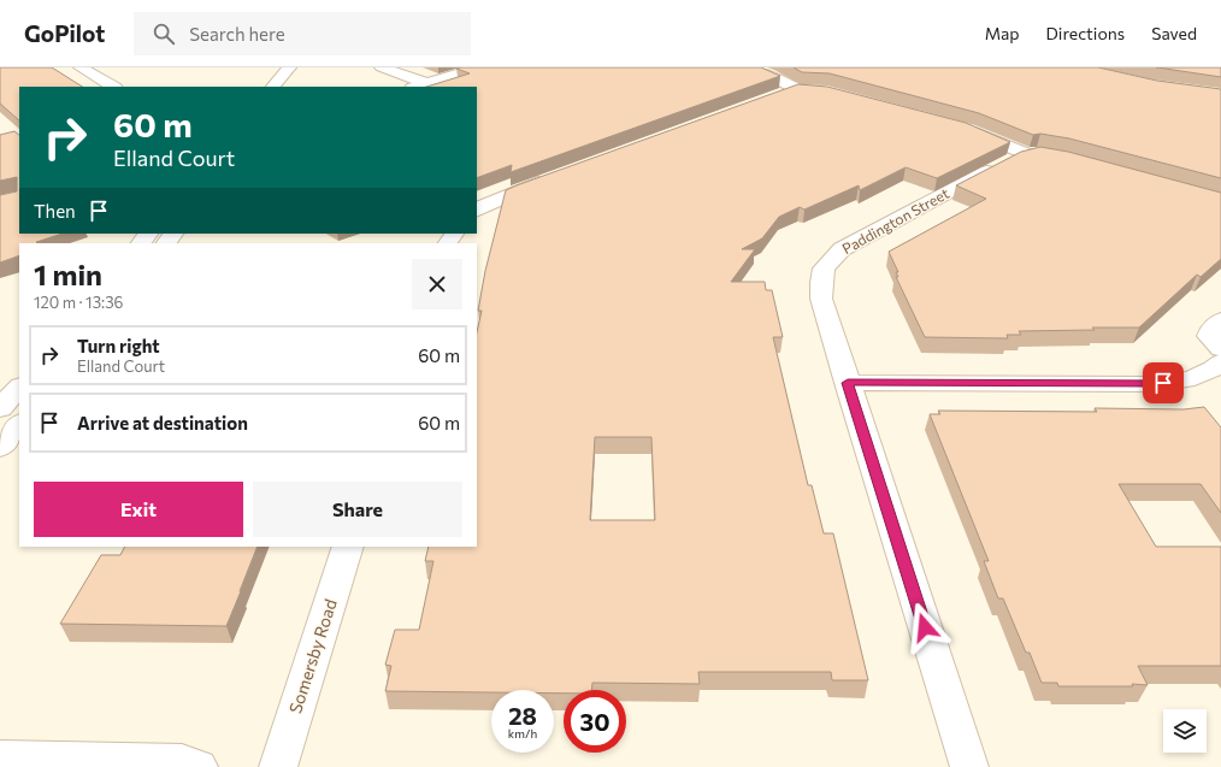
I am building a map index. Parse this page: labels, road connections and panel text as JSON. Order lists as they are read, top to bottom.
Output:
{
  "streets": {
    "street": ["Paddington Street", "Somersby Road"]
  },
  "page": {
    "header": "GoPilot",
    "search": "Search here",
    "nav": ["Map", "Directions", "Saved"],
    "turn": ["60 m", "Elland Court"],
    "then": "Then",
    "heading": ["1 min", "120 m · 13:36"],
    "list": [
      {
        "name": "Turn right",
        "note": "Elland Court",
        "value": "60 m"
      },
      {
        "name": "Arrive at destination",
        "value": "60 m"
      }
    ],
    "buttons": ["Exit", "Share"],
    "speed": "28 km/h",
    "limit": "30"
  }
}
